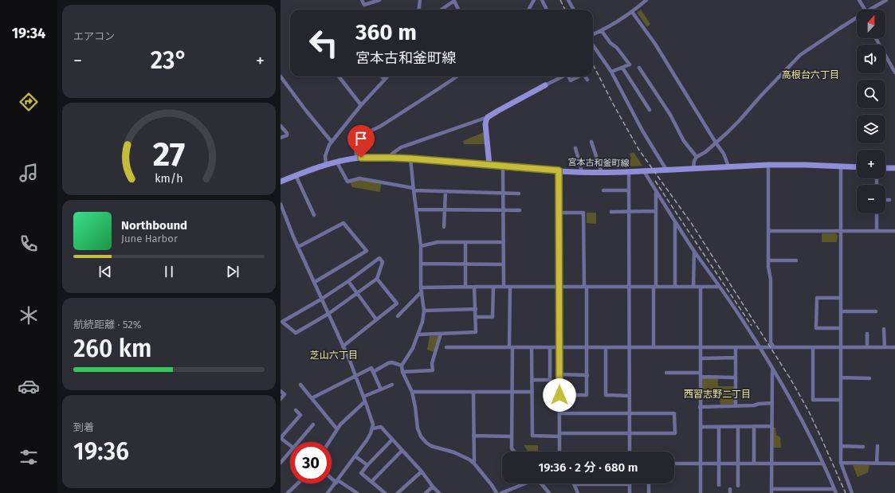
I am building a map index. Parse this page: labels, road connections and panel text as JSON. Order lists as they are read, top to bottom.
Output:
{
  "streets": {
    "street": ["宮本古和釜町線"]
  },
  "districts": ["高根台六丁目", "芝山六丁目", "西習志野二丁目"],
  "north": "top",
  "page": {
    "tabs": "19:34",
    "tile": [
      "エアコン",
      ["航続距離 · 52%", "260 km"],
      ["到着", "19:36"]
    ],
    "map_buttons": ["+", "−"],
    "turn": ["360 m", "宮本古和釜町線"],
    "heat": ["−", "23°", "+"],
    "song": ["Northbound", "June Harbor"],
    "limit": "30",
    "trip": "19:36 · 2 分 · 680 m",
    "gauge": ["27", "km/h"]
  }
}
